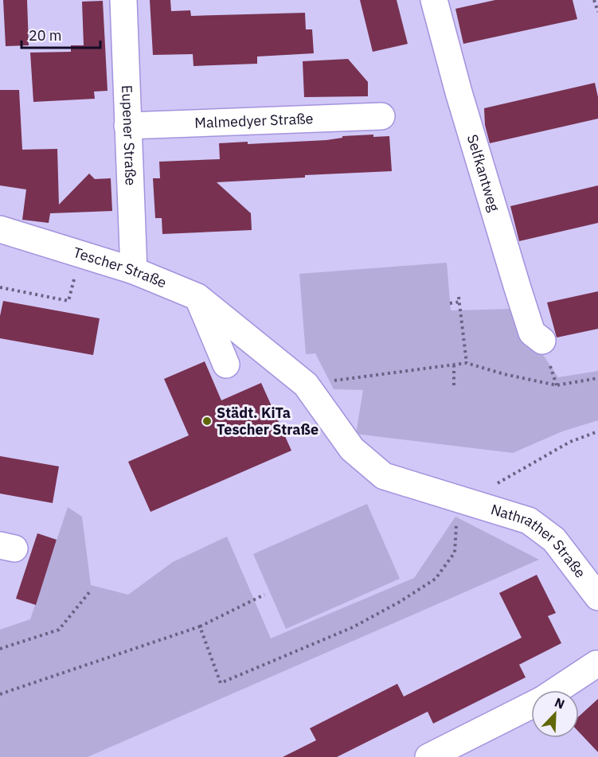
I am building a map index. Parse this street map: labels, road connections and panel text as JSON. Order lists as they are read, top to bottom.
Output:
{
  "streets": {
    "street": [
      "Malmedyer Straße",
      "Eupener Straße",
      "Selfkantweg",
      "Tescher Straße",
      "Nathrather Straße"
    ]
  },
  "crossings": [
    ["Malmedyer Straße", "Eupener Straße"],
    ["Eupener Straße", "Tescher Straße"],
    ["Tescher Straße", "Nathrather Straße"]
  ],
  "places": ["Städt. KiTa Tescher Straße"],
  "scale_bar": "20 m",
  "north": "top right"
}
